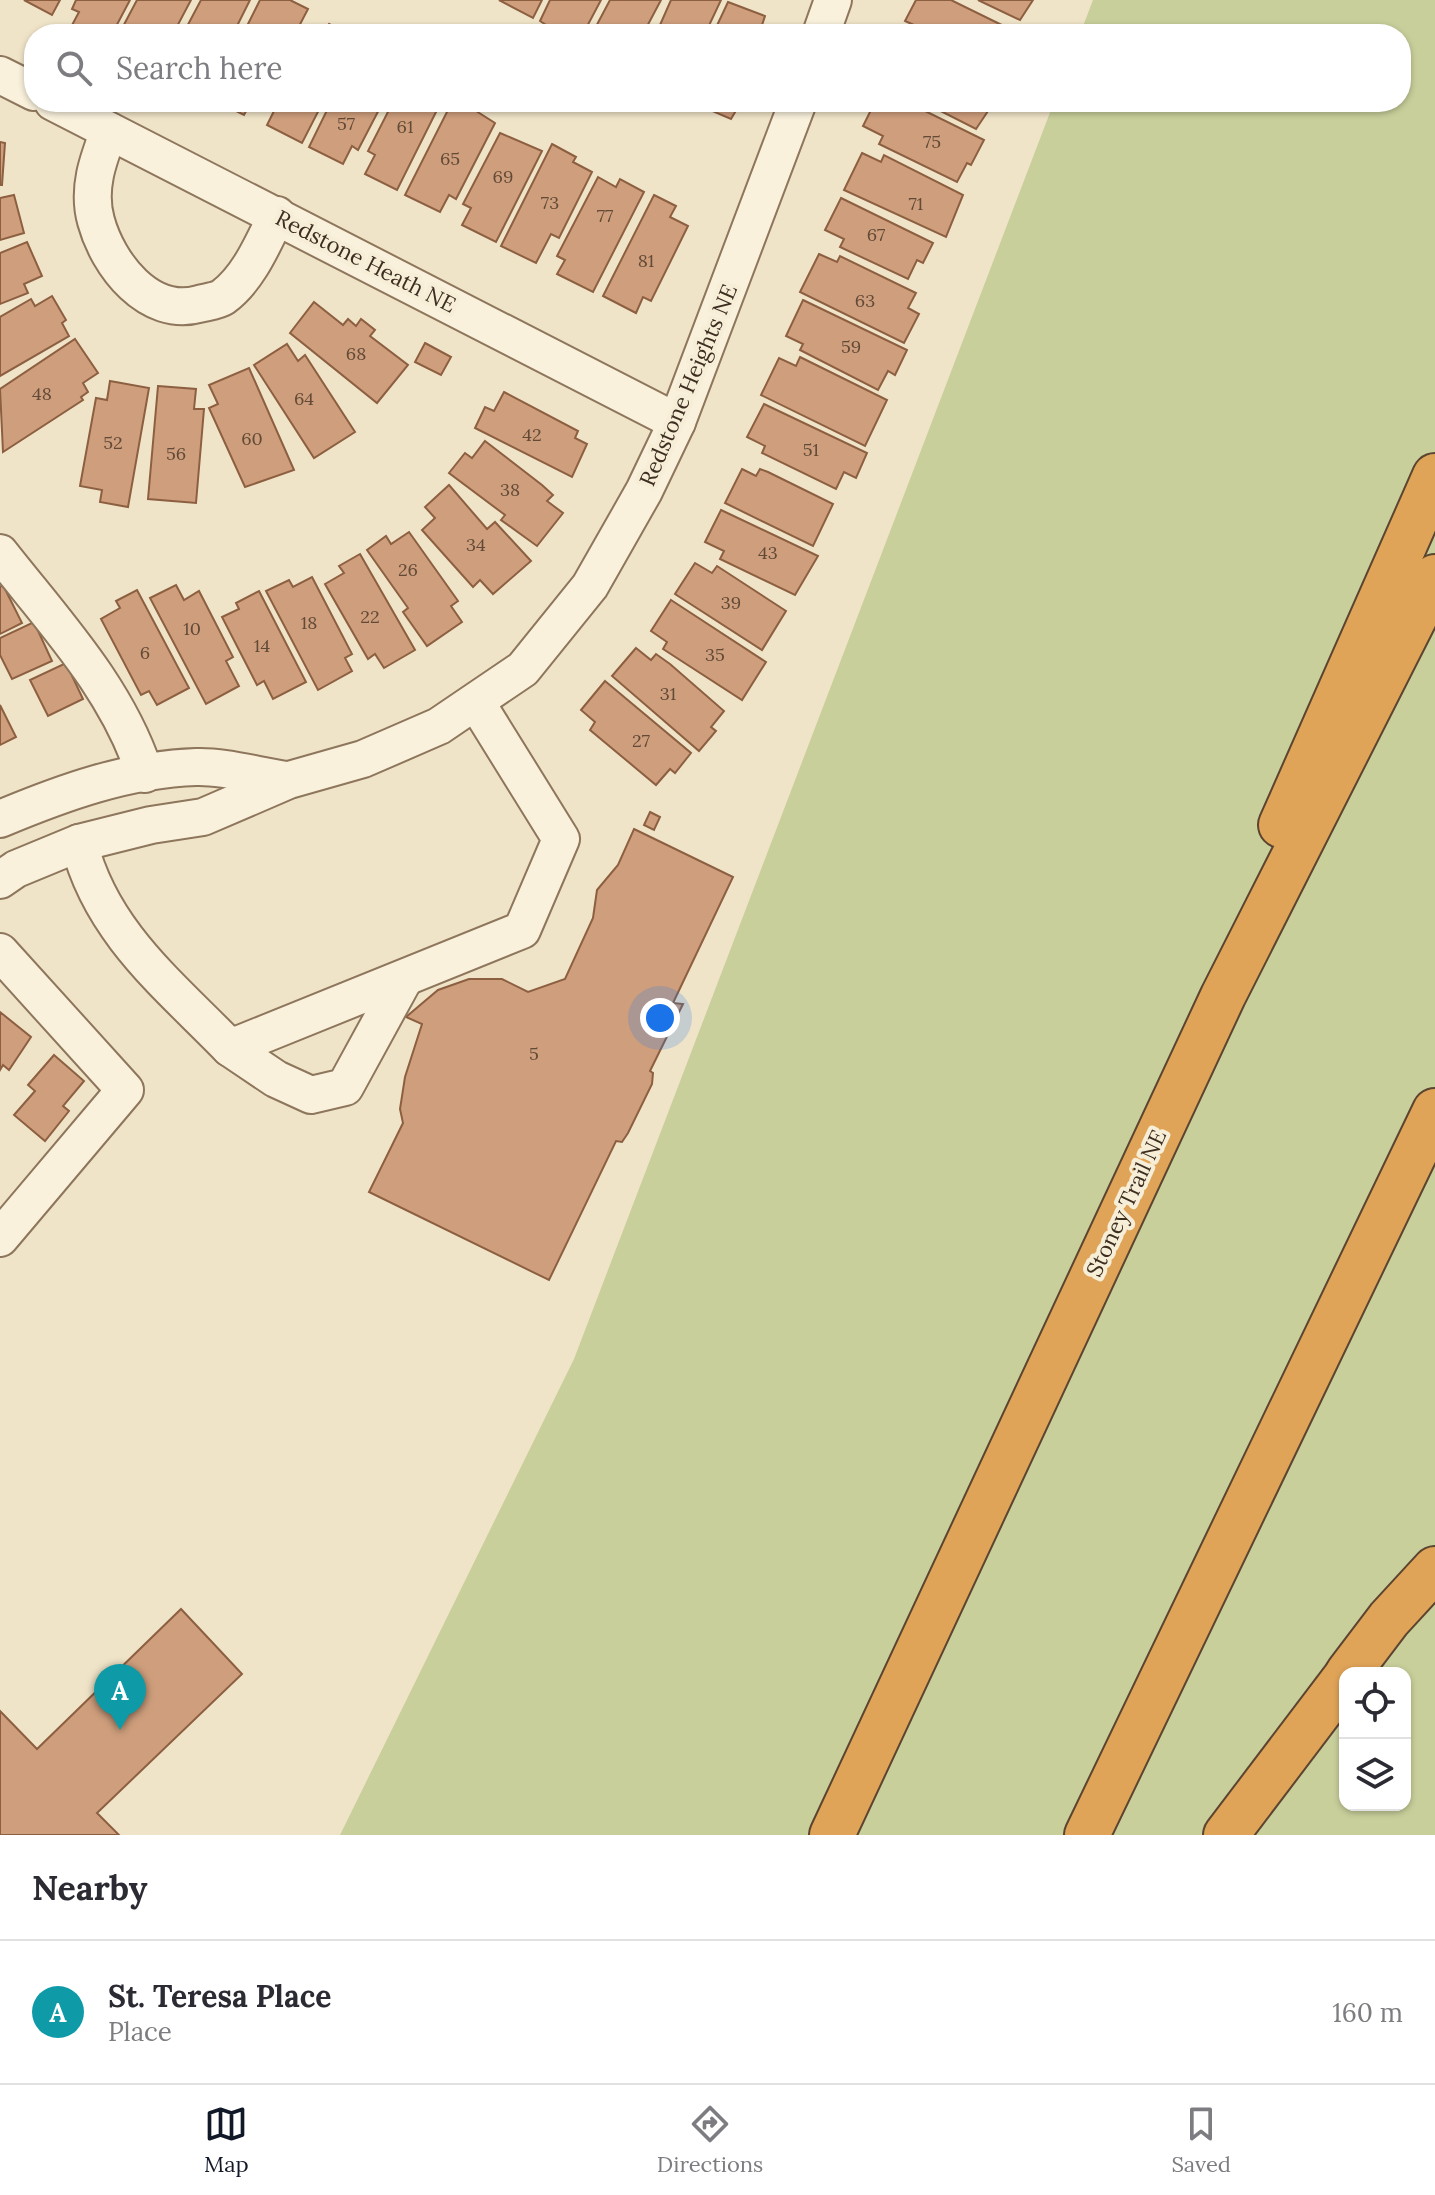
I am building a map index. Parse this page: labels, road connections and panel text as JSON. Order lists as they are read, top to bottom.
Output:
{
  "streets": {
    "highway": ["Stoney Trail NE"],
    "street": ["Redstone Heath NE", "Redstone Heights NE"]
  },
  "crossings": [
    ["Redstone Heath NE", "Redstone Heights NE"]
  ],
  "house_numbers": [
    "57",
    "61",
    "75",
    "65",
    "69",
    "73",
    "71",
    "77",
    "67",
    "81",
    "63",
    "59",
    "68",
    "48",
    "64",
    "42",
    "60",
    "52",
    "51",
    "56",
    "38",
    "34",
    "43",
    "26",
    "39",
    "22",
    "18",
    "10",
    "14",
    "6",
    "35",
    "31",
    "27",
    "5"
  ],
  "page": {
    "search": "Search here",
    "pins": "A",
    "heading": "Nearby",
    "list": [
      {
        "mark": "A",
        "name": "St. Teresa Place",
        "note": "Place",
        "value": "160 m"
      }
    ],
    "nav": ["Map", "Directions", "Saved"]
  }
}
